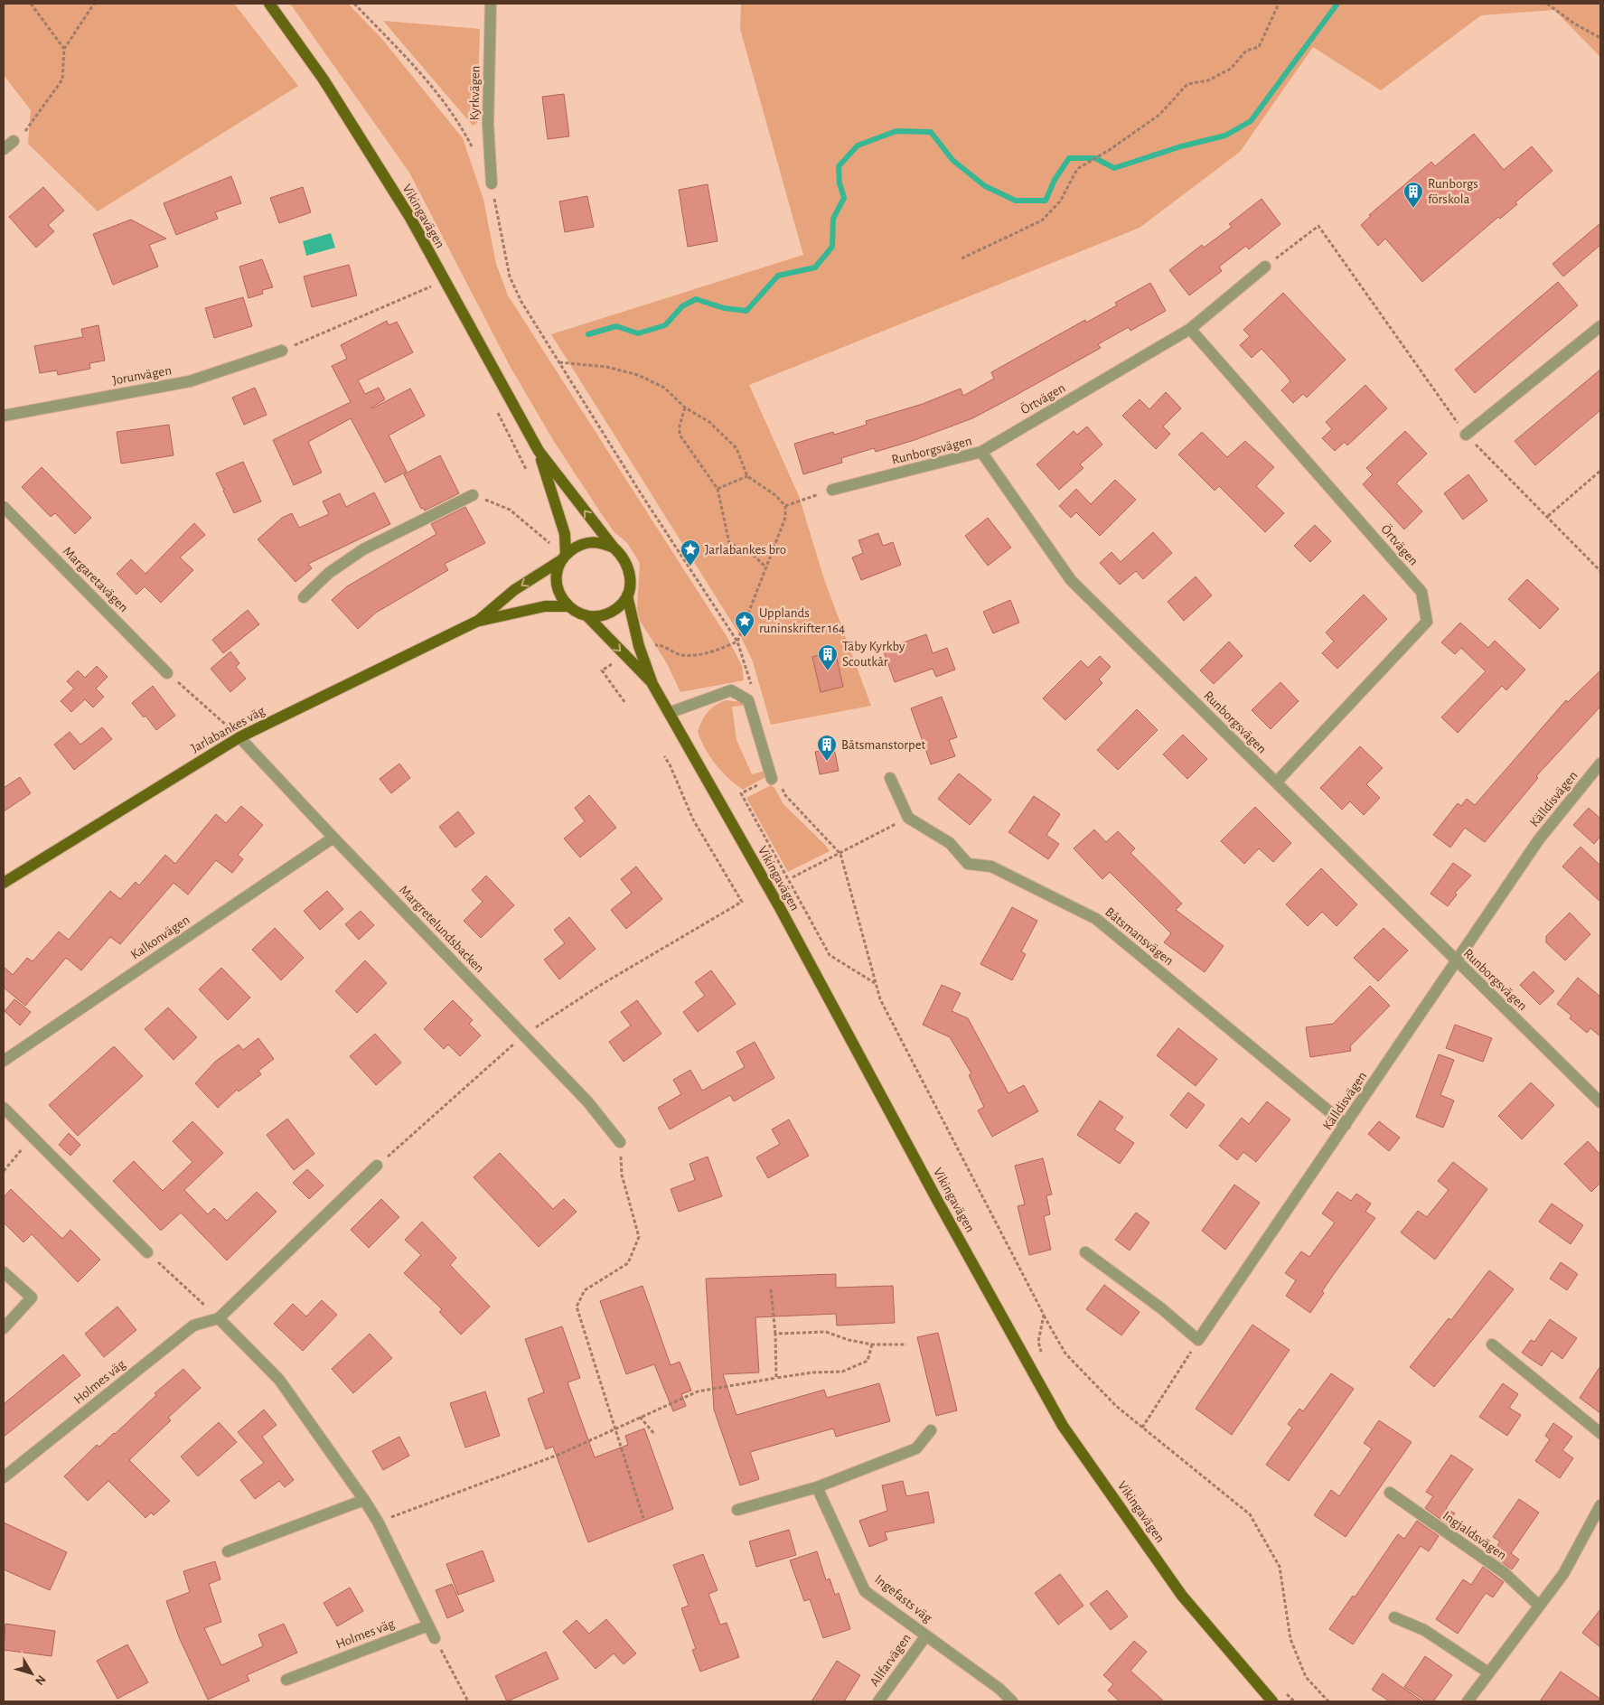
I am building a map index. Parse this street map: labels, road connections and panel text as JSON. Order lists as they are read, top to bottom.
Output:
{
  "streets": {
    "main road": ["Vikingavägen", "Jarlabankes väg"],
    "street": [
      "Kyrkvägen",
      "Jorunvägen",
      "Örtvägen",
      "Runborgsvägen",
      "Margaretavägen",
      "Källdisvägen",
      "Margretelundsbacken",
      "Båtsmansvägen",
      "Kalkonvägen",
      "Holmes väg",
      "Ingjaldsvägen",
      "Ingefasts väg",
      "Allfarvägen"
    ]
  },
  "crossings": [
    ["Vikingavägen", "Jarlabankes väg"],
    ["Örtvägen", "Runborgsvägen"],
    ["Runborgsvägen", "Källdisvägen"],
    ["Jarlabankes väg", "Margretelundsbacken"],
    ["Källdisvägen", "Båtsmansvägen"],
    ["Margretelundsbacken", "Kalkonvägen"],
    ["Ingefasts väg", "Allfarvägen"]
  ],
  "places": {
    "building": ["Runborgs förskola", "Täby Kyrkby Scoutkår", "Båtsmanstorpet"],
    "place": ["Jarlabankes bro", "Upplands runinskrifter 164"]
  },
  "north": "bottom right"
}
